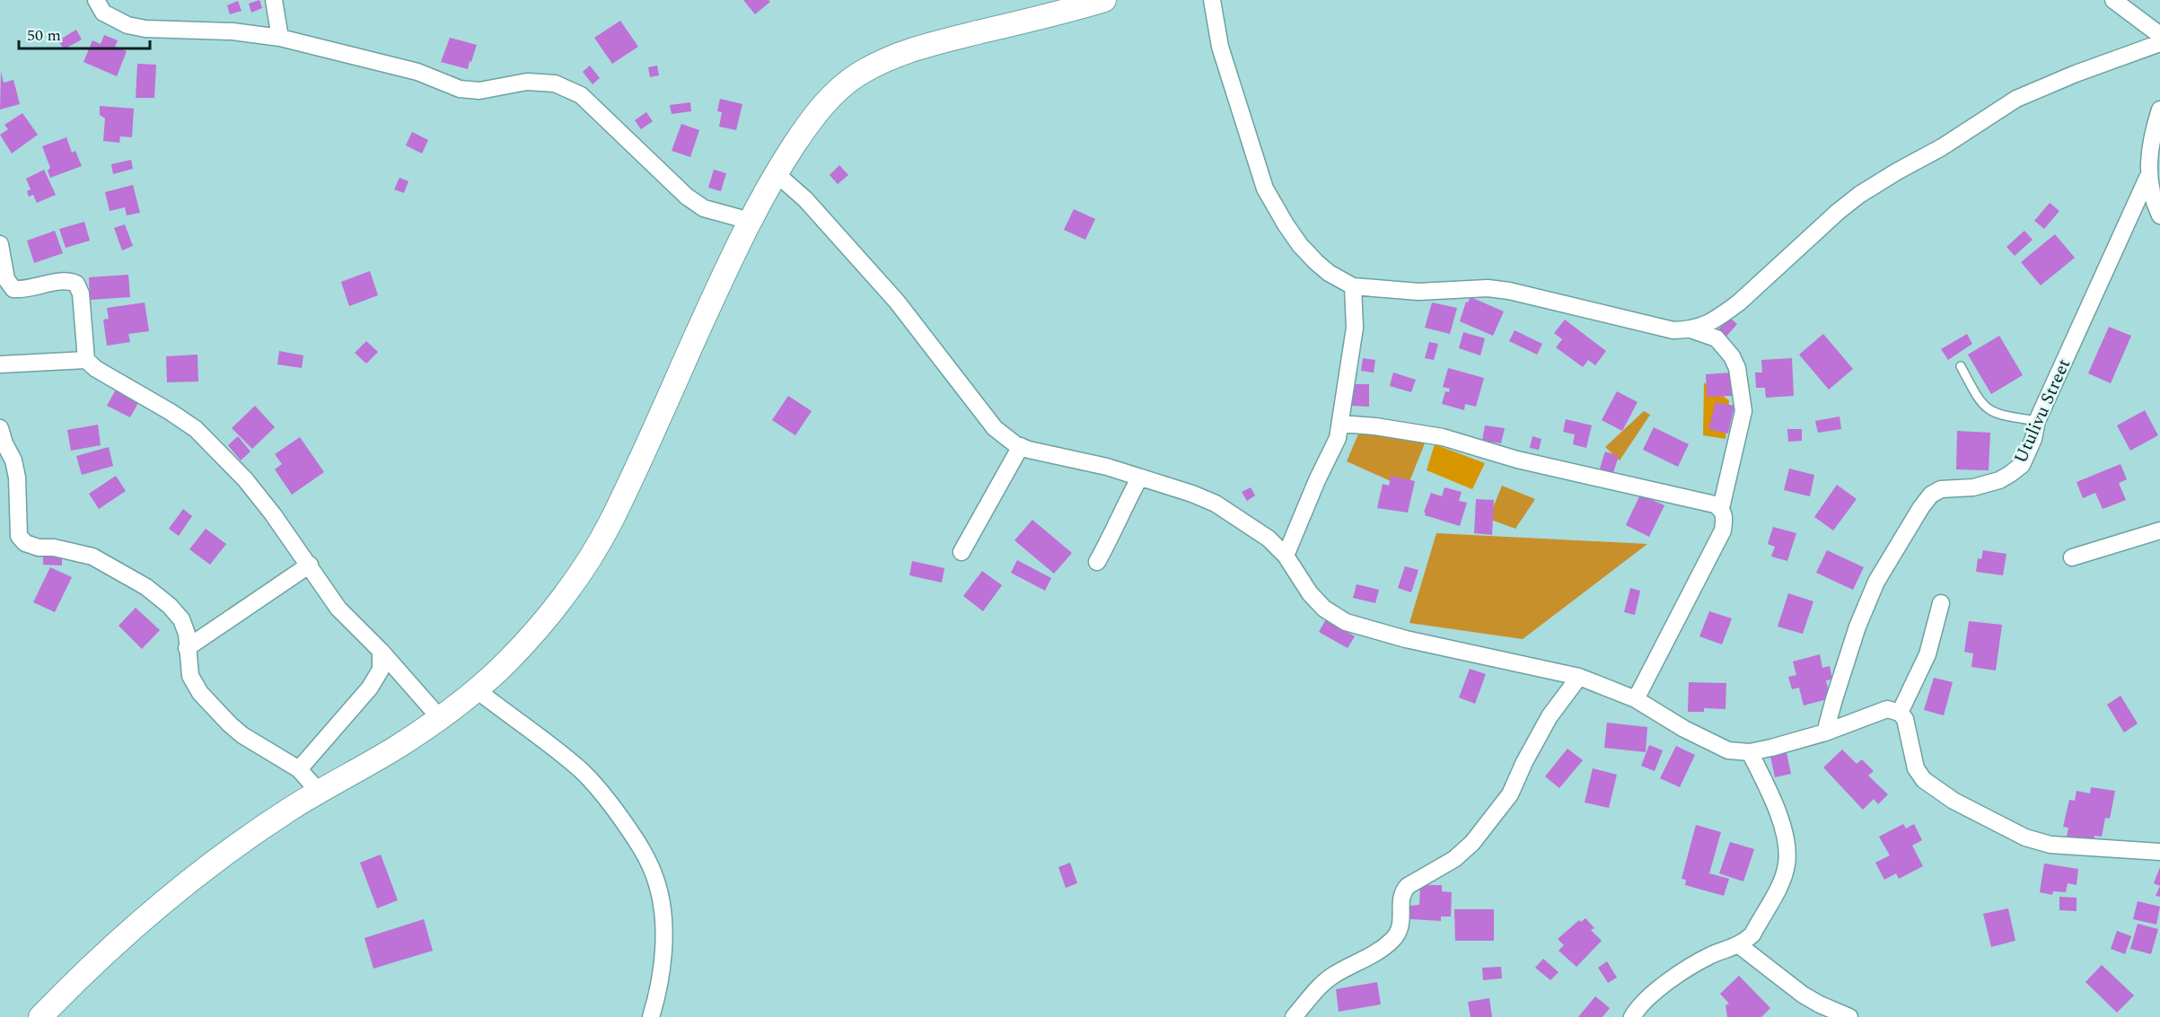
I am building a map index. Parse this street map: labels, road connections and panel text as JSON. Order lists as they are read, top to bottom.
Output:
{
  "streets": {
    "street": ["Utulivu Street"]
  },
  "scale_bar": "50 m"
}
